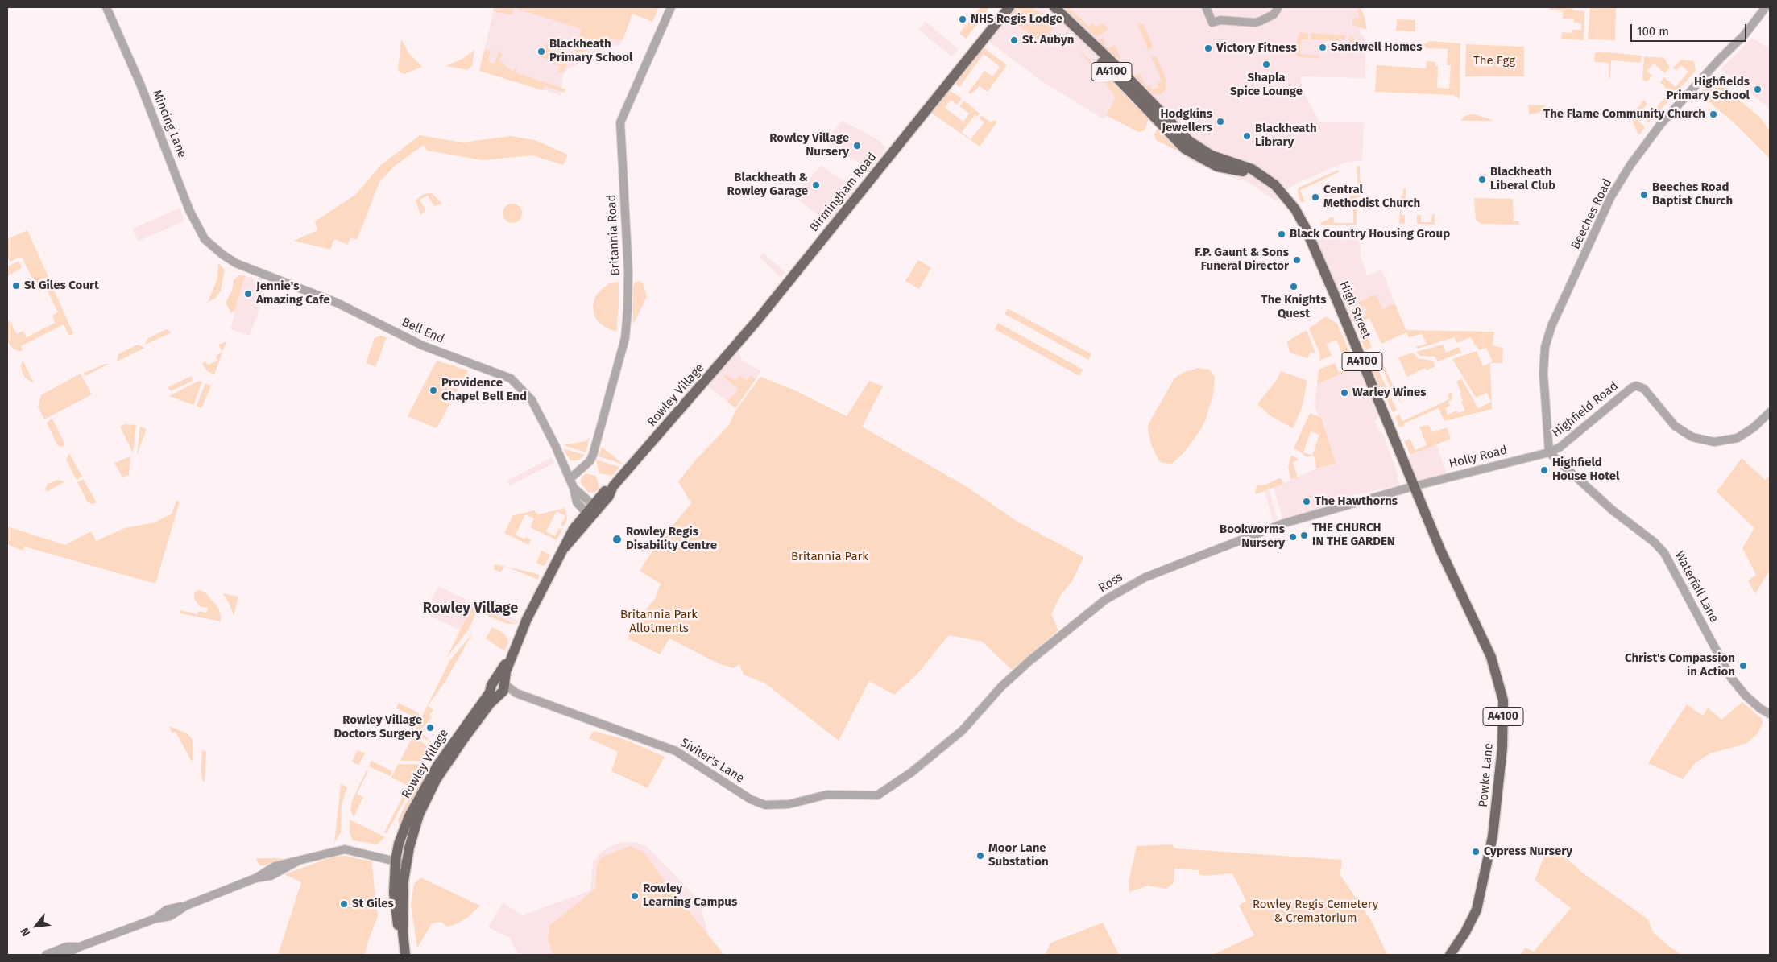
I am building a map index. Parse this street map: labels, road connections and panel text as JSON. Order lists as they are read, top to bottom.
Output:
{
  "streets": {
    "main road": [
      "A4100",
      "Birmingham Road",
      "High Street",
      "Rowley Village",
      "Powke Lane"
    ],
    "street": [
      "Mincing Lane",
      "Beeches Road",
      "Britannia Road",
      "Bell End",
      "Highfield Road",
      "Holly Road",
      "Ross",
      "Waterfall Lane",
      "Siviter's Lane"
    ]
  },
  "crossings": [
    ["A4100", "High Street"],
    ["Mincing Lane", "Bell End"],
    ["Birmingham Road", "Rowley Village"],
    ["Beeches Road", "Highfield Road"],
    ["Beeches Road", "Holly Road"],
    ["Beeches Road", "Waterfall Lane"],
    ["Britannia Road", "Bell End"],
    ["High Street", "Holly Road"],
    ["High Street", "Ross"],
    ["High Street", "Powke Lane"],
    ["Bell End", "Rowley Village"],
    ["Rowley Village", "Siviter's Lane"],
    ["Highfield Road", "Holly Road"],
    ["Highfield Road", "Waterfall Lane"],
    ["Holly Road", "Ross"],
    ["Holly Road", "Waterfall Lane"],
    ["Holly Road", "Powke Lane"],
    ["Ross", "Siviter's Lane"],
    ["Ross", "Powke Lane"]
  ],
  "districts": ["Rowley Village"],
  "parks": [
    "The Egg",
    "Britannia Park",
    "Britannia Park Allotments",
    "Rowley Regis Cemetery & Crematorium"
  ],
  "places": [
    "NHS Regis Lodge",
    "St. Aubyn",
    "Sandwell Homes",
    "Victory Fitness",
    "Blackheath Primary School",
    "Shapla Spice Lounge",
    "Highfields Primary School",
    "The Flame Community Church",
    "Hodgkins Jewellers",
    "Blackheath Library",
    "Rowley Village Nursery",
    "Blackheath Liberal Club",
    "Blackheath & Rowley Garage",
    "Beeches Road Baptist Church",
    "Central Methodist Church",
    "Black Country Housing Group",
    "F.P. Gaunt & Sons Funeral Director",
    "St Giles Court",
    "The Knights Quest",
    "Jennie's Amazing Cafe",
    "Providence Chapel Bell End",
    "Warley Wines",
    "Highfield House Hotel",
    "The Hawthorns",
    "THE CHURCH IN THE GARDEN",
    "Bookworms Nursery",
    "Rowley Regis Disability Centre",
    "Christ's Compassion in Action",
    "Rowley Village Doctors Surgery",
    "Cypress Nursery",
    "Moor Lane Substation",
    "Rowley Learning Campus",
    "St Giles"
  ],
  "scale_bar": "100 m",
  "north": "bottom left"
}
